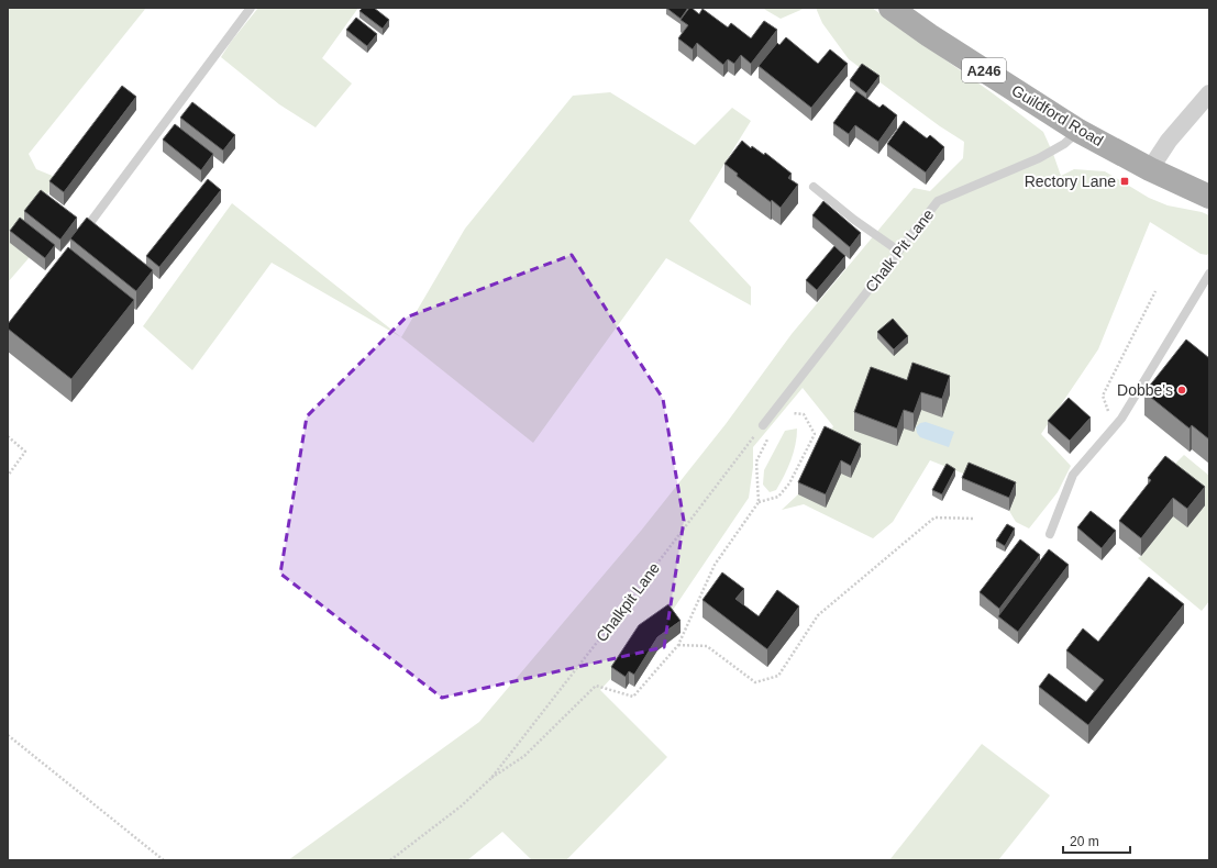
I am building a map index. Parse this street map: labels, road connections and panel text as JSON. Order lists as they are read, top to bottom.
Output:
{
  "streets": {
    "main road": ["A246", "Guildford Road"],
    "lane": ["Chalk Pit Lane"],
    "path": ["Chalkpit Lane"]
  },
  "crossings": [
    ["Guildford Road", "Chalk Pit Lane"],
    ["Chalk Pit Lane", "Chalkpit Lane"]
  ],
  "places": {
    "transit": ["Rectory Lane"],
    "other": ["Dobbe's"]
  },
  "scale_bar": "20 m"
}
